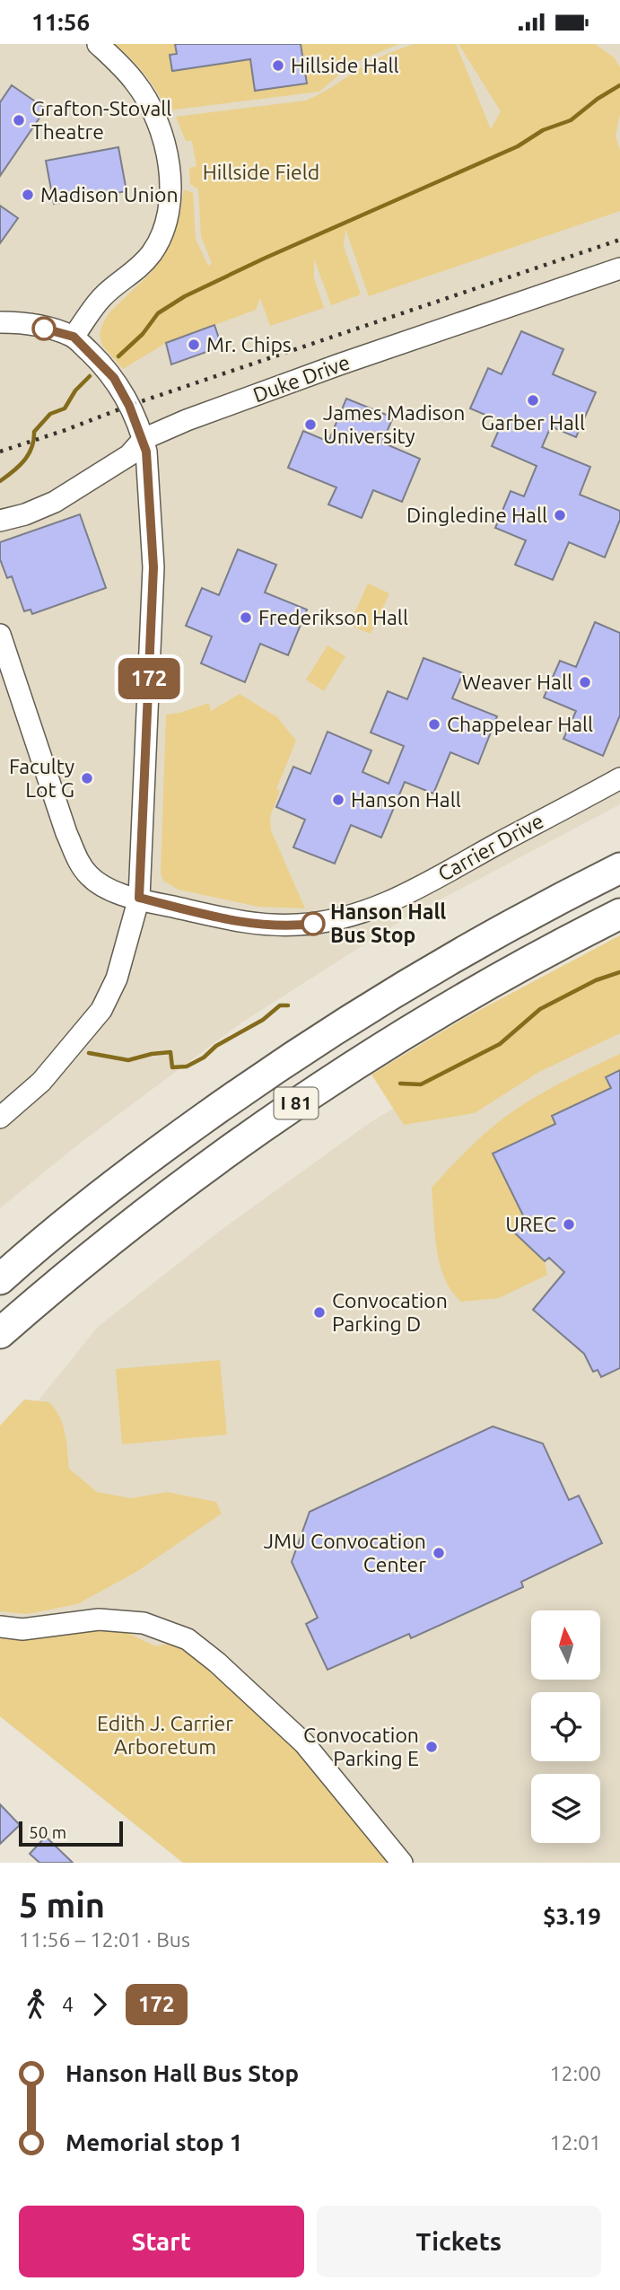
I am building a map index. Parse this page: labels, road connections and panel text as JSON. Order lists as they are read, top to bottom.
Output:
{
  "streets": {
    "highway": ["I 81"],
    "street": ["Duke Drive", "Carrier Drive"]
  },
  "parks": ["Hillside Field", "Edith J. Carrier Arboretum"],
  "places": [
    "Hillside Hall",
    "Grafton-Stovall Theatre",
    "Madison Union",
    "Mr. Chips",
    "Garber Hall",
    "James Madison University",
    "Dingledine Hall",
    "Frederikson Hall",
    "Weaver Hall",
    "Chappelear Hall",
    "Faculty Lot G",
    "Hanson Hall",
    "Hanson Hall Bus Stop",
    "UREC",
    "Convocation Parking D",
    "JMU Convocation Center",
    "Convocation Parking E"
  ],
  "lines": ["bus line 172"],
  "scale_bar": "50 m",
  "north": "top",
  "page": {
    "status": "11:56",
    "on_map": "172",
    "scale": "50 m",
    "heading": ["5 min", "11:56 – 12:01 · Bus", "$3.19"],
    "legs": ["4", "172"],
    "list": [
      {
        "name": "Hanson Hall Bus Stop",
        "value": "12:00"
      },
      {
        "name": "Memorial stop 1",
        "value": "12:01"
      }
    ],
    "buttons": ["Start", "Tickets"]
  }
}
